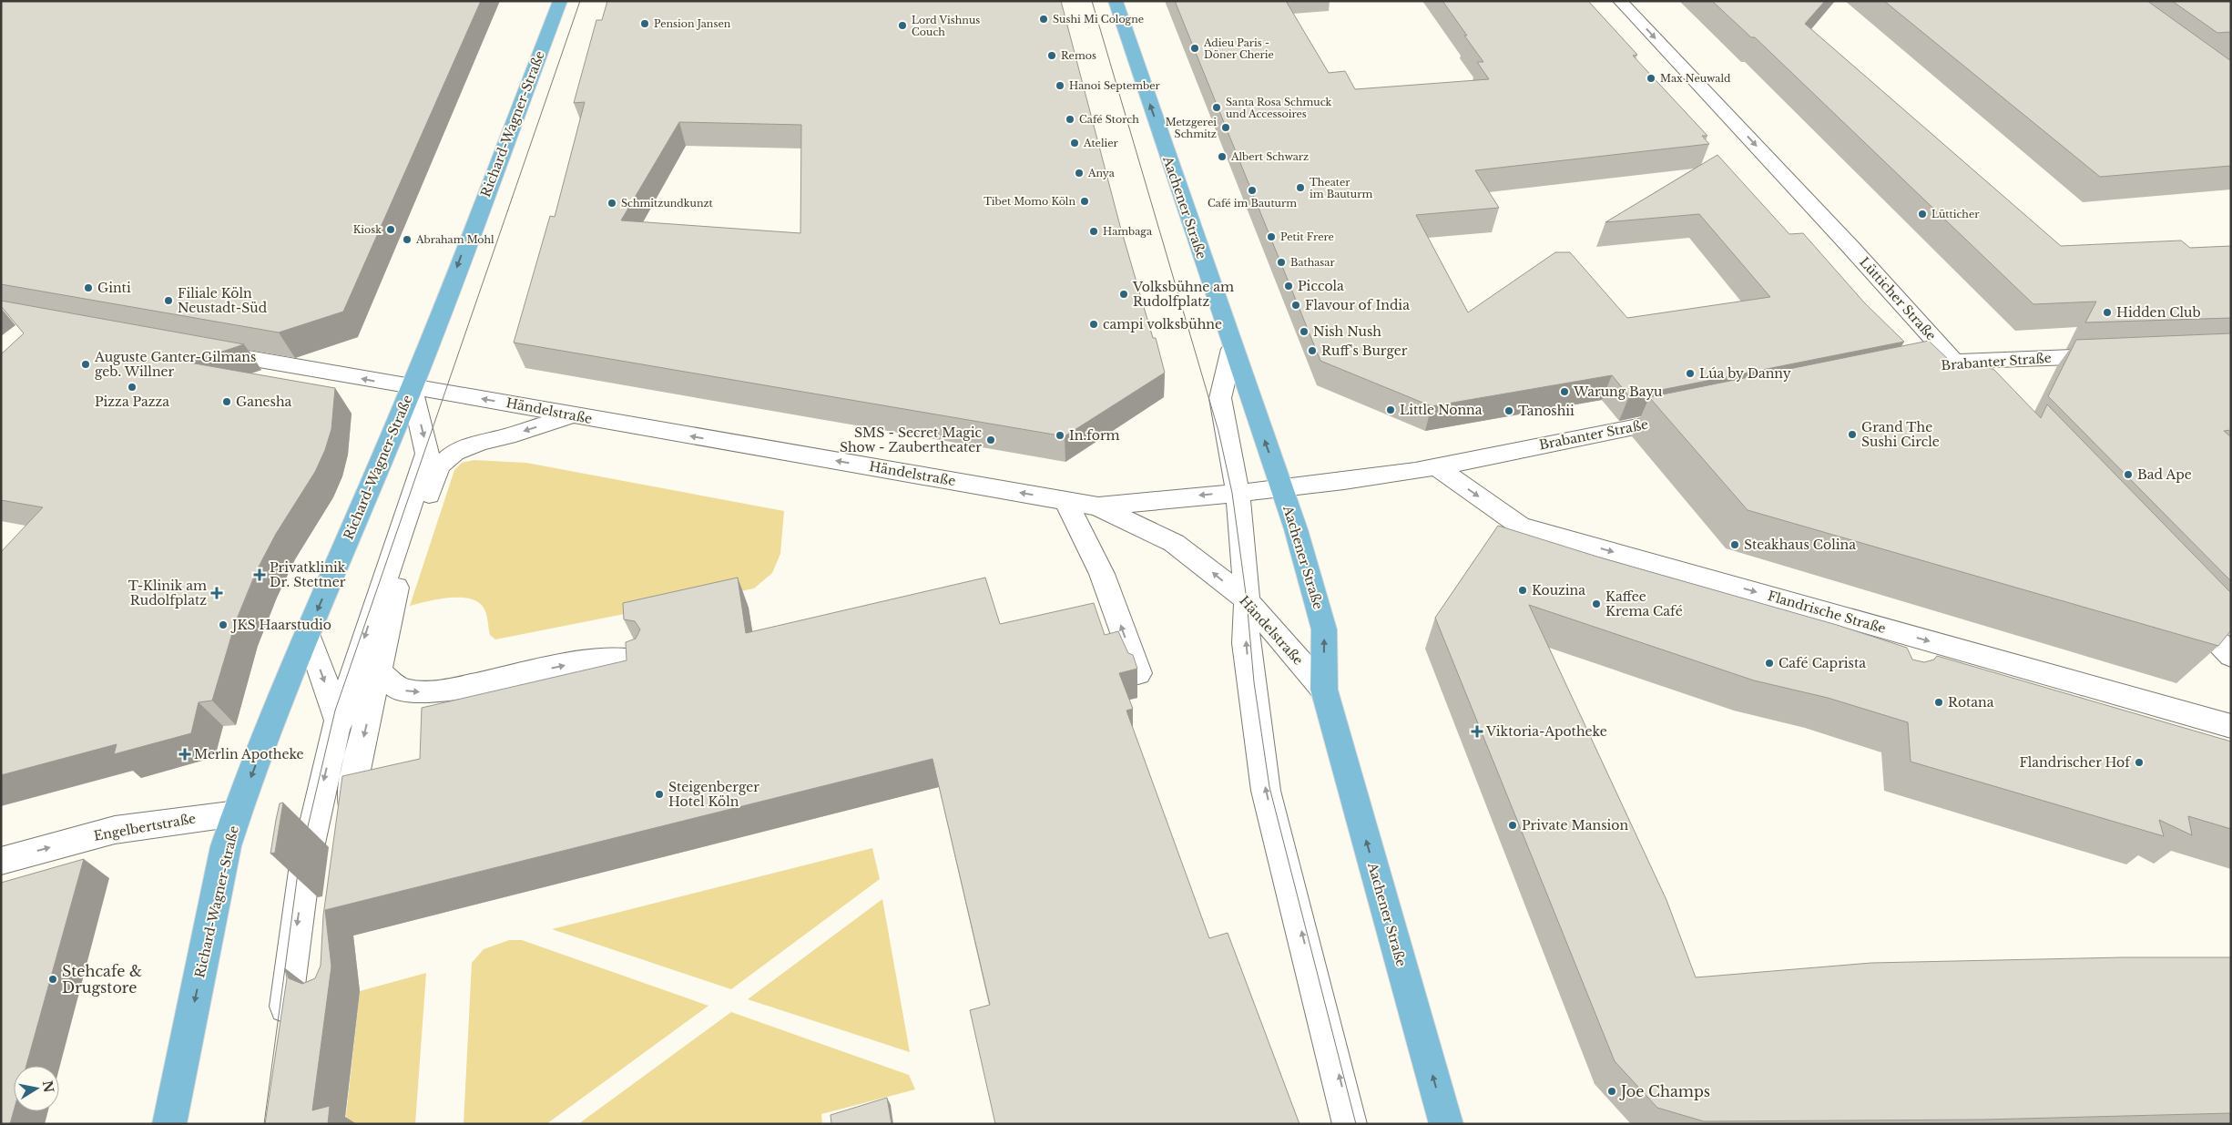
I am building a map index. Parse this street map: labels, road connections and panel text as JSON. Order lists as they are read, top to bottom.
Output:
{
  "streets": {
    "main road": ["Richard-Wagner-Straße", "Aachener Straße"],
    "street": [
      "Lütticher Straße",
      "Brabanter Straße",
      "Händelstraße",
      "Flandrische Straße",
      "Engelbertstraße"
    ]
  },
  "crossings": [
    ["Richard-Wagner-Straße", "Händelstraße"],
    ["Richard-Wagner-Straße", "Engelbertstraße"],
    ["Aachener Straße", "Brabanter Straße"],
    ["Aachener Straße", "Händelstraße"],
    ["Lütticher Straße", "Brabanter Straße"],
    ["Brabanter Straße", "Händelstraße"],
    ["Brabanter Straße", "Flandrische Straße"]
  ],
  "one_way": [
    "Richard-Wagner-Straße",
    "Aachener Straße",
    "Lütticher Straße",
    "Händelstraße",
    "Flandrische Straße",
    "Engelbertstraße"
  ],
  "places": {
    "other": [
      "Sushi Mi Cologne",
      "Pension Jansen",
      "Lord Vishnus Couch",
      "Adieu Paris - Döner Cherie",
      "Remos",
      "Max Neuwald",
      "Hanoi September",
      "Santa Rosa Schmuck und Accessoires",
      "Café Storch",
      "Metzgerei Schmitz",
      "Atelier",
      "Albert Schwarz",
      "Anya",
      "Theater im Bauturm",
      "Café im Bauturm",
      "Tibet Momo Köln",
      "Schmitzundkunzt",
      "Lütticher",
      "Kiosk",
      "Hambaga",
      "Petit Frere",
      "Abraham Mohl",
      "Bathasar",
      "Piccola",
      "Ginti",
      "Volksbühne am Rudolfplatz",
      "Filiale Köln Neustadt-Süd",
      "Flavour of India",
      "Hidden Club",
      "campi volksbühne",
      "Nish Nush",
      "Ruff's Burger",
      "Auguste Ganter-Gilmans geb. Willner",
      "Lúa by Danny",
      "Pizza Pazza",
      "Warung Bayu",
      "Ganesha",
      "Little Nonna",
      "Tanoshii",
      "Grand The Sushi Circle",
      "In.form",
      "SMS - Secret Magic Show - Zaubertheater",
      "Bad Ape",
      "Steakhaus Colina",
      "Kouzina",
      "Kaffee Krema Café",
      "JKS Haarstudio",
      "Café Caprista",
      "Rotana",
      "Flandrischer Hof",
      "Steigenberger Hotel Köln",
      "Private Mansion",
      "Stehcafe & Drugstore",
      "Joe Champs"
    ],
    "health": [
      "Privatklinik Dr. Stettner",
      "T-Klinik am Rudolfplatz",
      "Viktoria-Apotheke",
      "Merlin Apotheke"
    ]
  },
  "north": "right"
}
